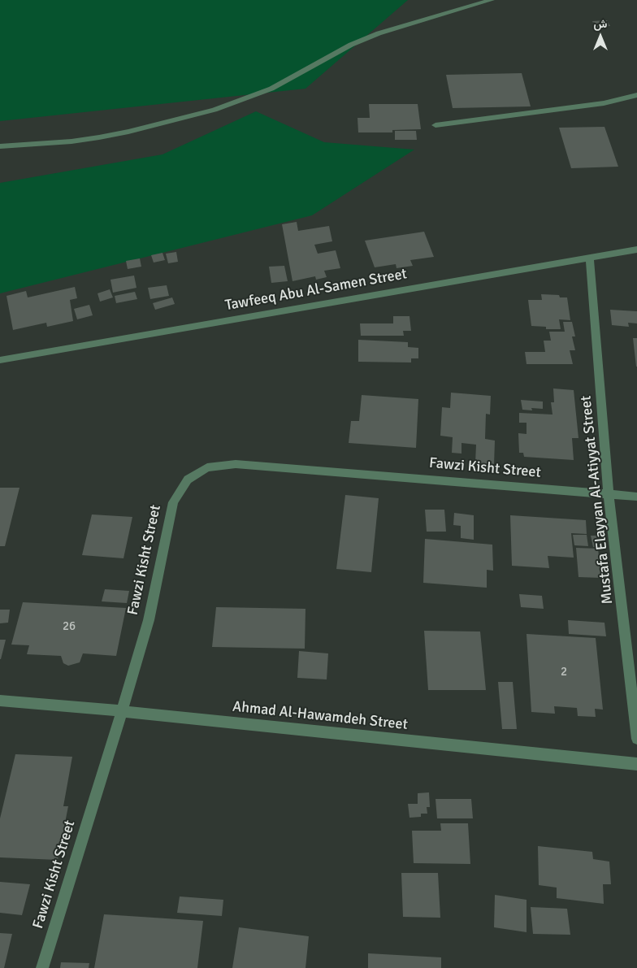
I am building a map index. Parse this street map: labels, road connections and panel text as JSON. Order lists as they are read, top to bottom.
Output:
{
  "streets": {
    "street": [
      "Tawfeeq Abu Al-Samen Street",
      "Fawzi Kisht Street",
      "Mustafa Elayyan Al-Atiyyat Street",
      "Ahmad Al-Hawamdeh Street"
    ]
  },
  "crossings": [
    ["Tawfeeq Abu Al-Samen Street", "Mustafa Elayyan Al-Atiyyat Street"],
    ["Fawzi Kisht Street", "Mustafa Elayyan Al-Atiyyat Street"],
    ["Fawzi Kisht Street", "Ahmad Al-Hawamdeh Street"]
  ],
  "house_numbers": ["26", "2"],
  "north": "top"
}
